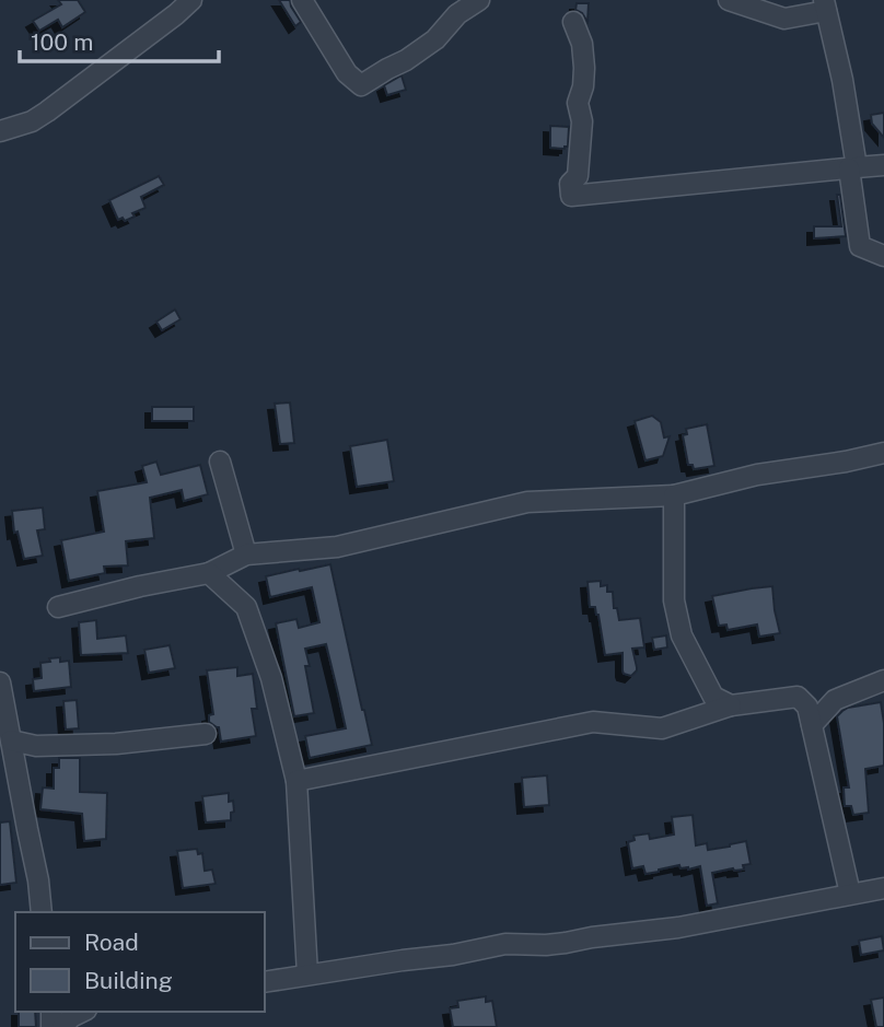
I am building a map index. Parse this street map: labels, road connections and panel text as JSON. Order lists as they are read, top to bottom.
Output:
{
  "legend": ["Road", "Building"],
  "scale_bar": "100 m"
}
